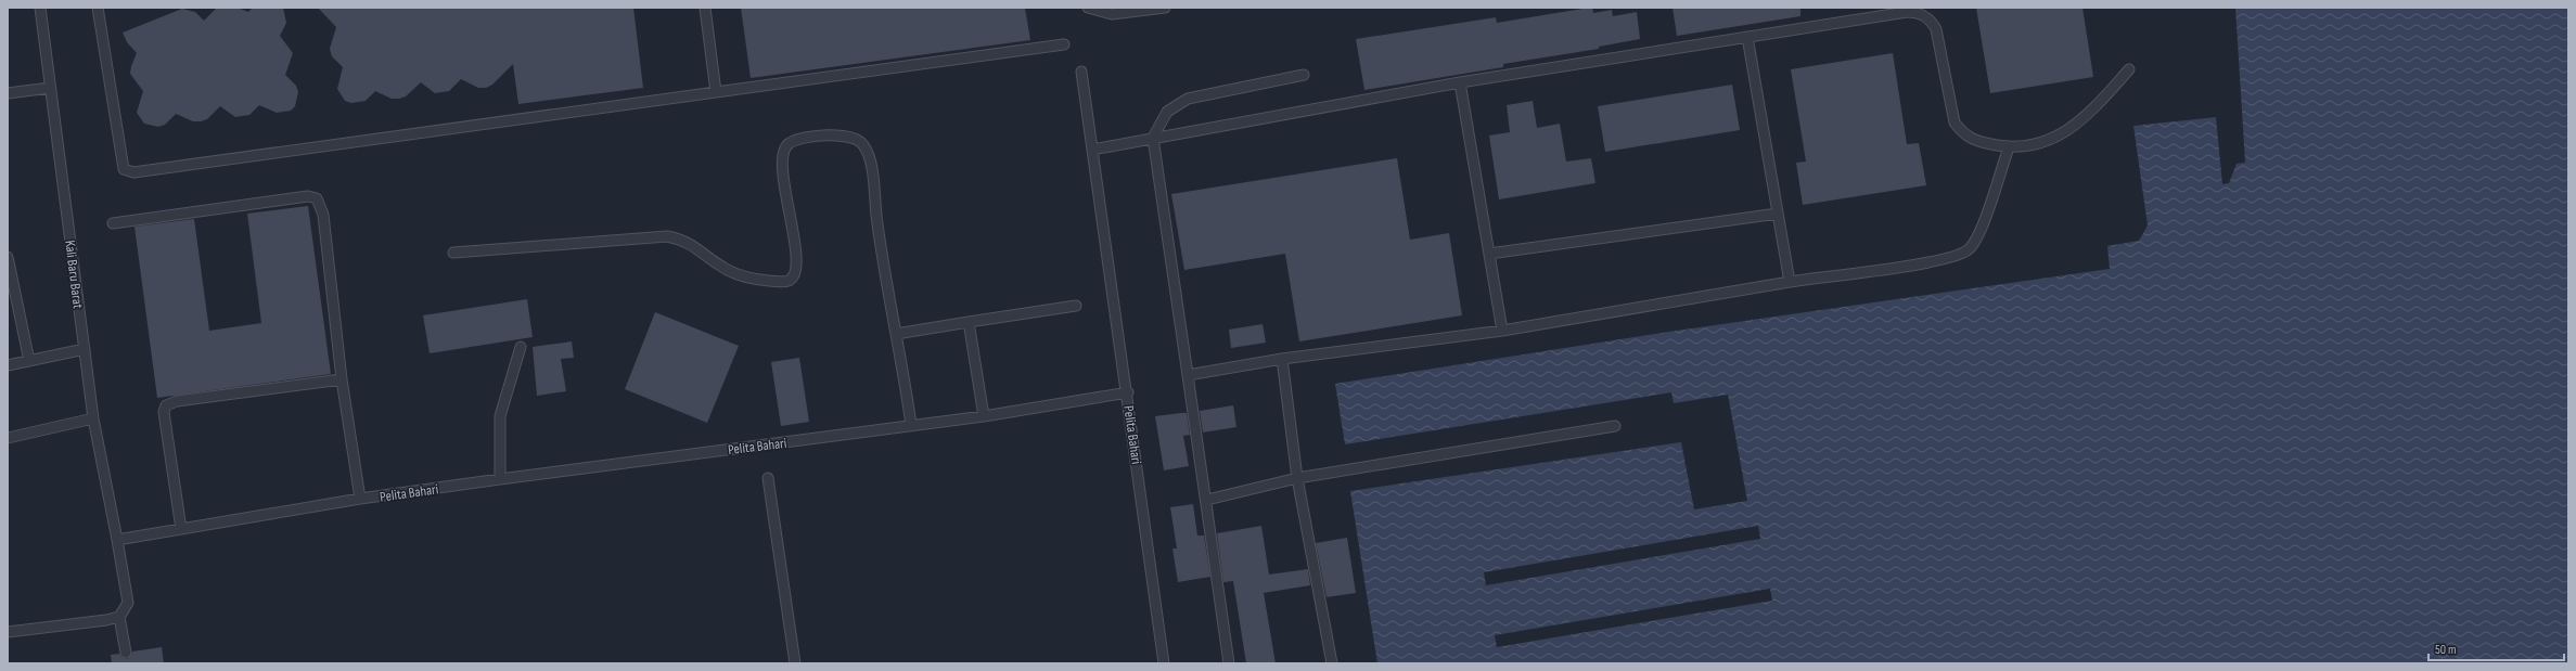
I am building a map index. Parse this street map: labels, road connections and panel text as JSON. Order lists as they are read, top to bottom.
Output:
{
  "streets": {
    "lane": ["Kali Baru Barat", "Pelita Bahari"]
  },
  "crossings": [
    ["Kali Baru Barat", "Pelita Bahari"]
  ],
  "scale_bar": "50 m"
}
